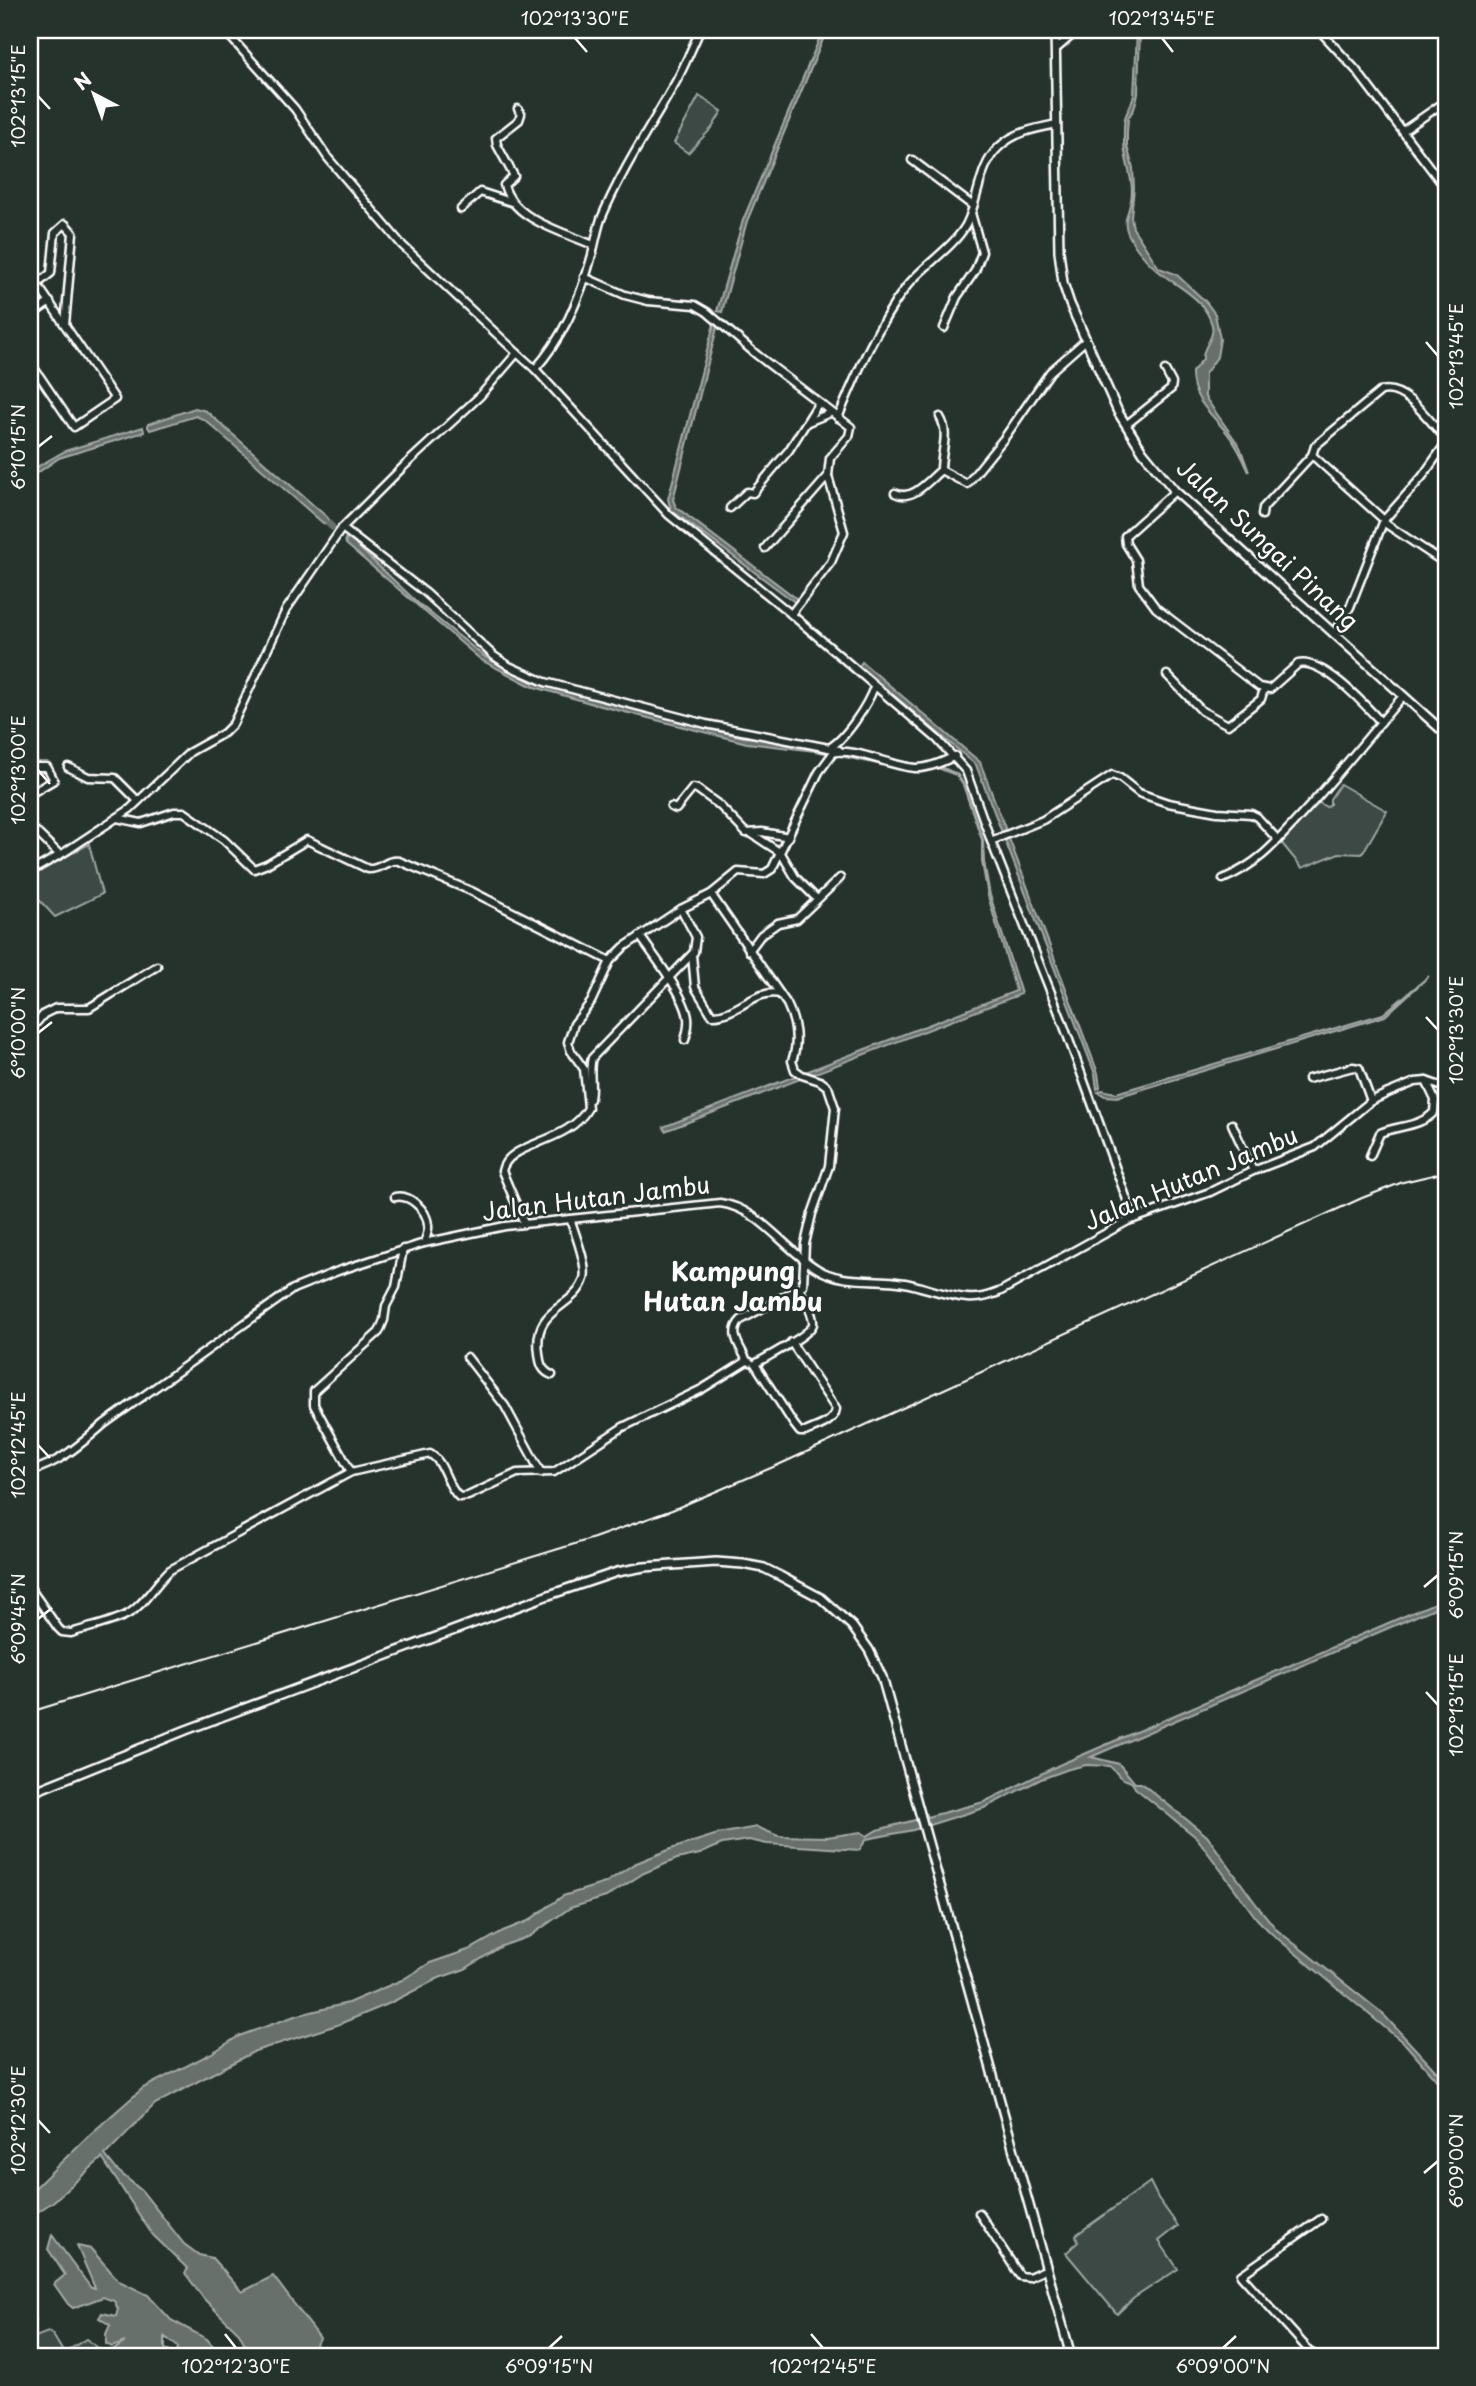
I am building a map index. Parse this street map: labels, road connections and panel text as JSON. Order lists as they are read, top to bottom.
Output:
{
  "streets": {
    "street": ["Jalan Sungai Pinang", "Jalan Hutan Jambu"]
  },
  "districts": ["Kampung Hutan Jambu"],
  "north": "top left",
  "coordinates": [
    "102°13'30\"E",
    "102°13'45\"E",
    "102°13'15\"E",
    "6°10'15\"N",
    "102°13'00\"E",
    "6°10'00\"N",
    "102°12'45\"E",
    "6°09'15\"N",
    "6°09'45\"N",
    "102°12'30\"E",
    "6°09'00\"N"
  ]
}
